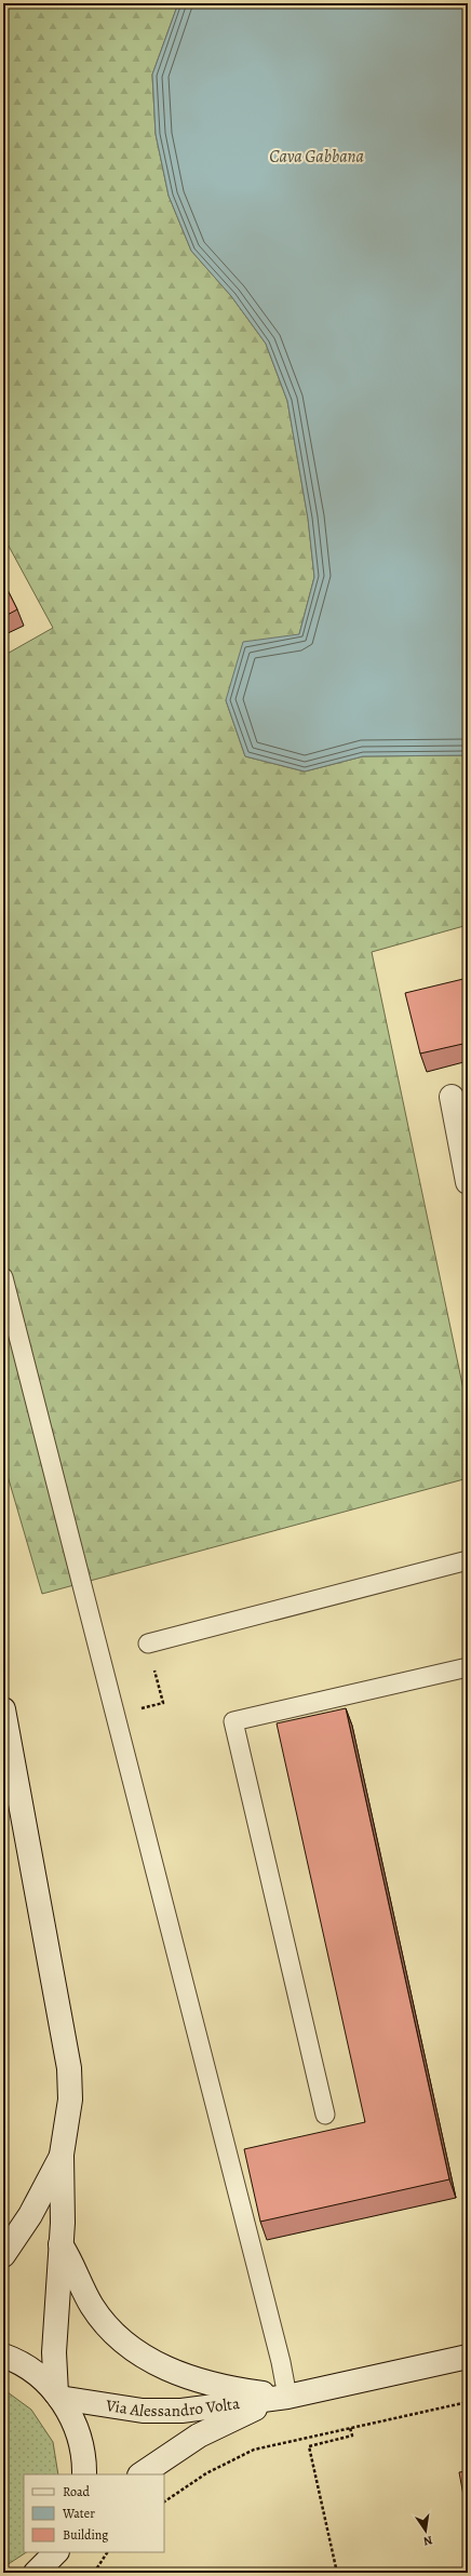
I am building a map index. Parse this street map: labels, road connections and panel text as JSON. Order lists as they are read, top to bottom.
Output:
{
  "streets": {
    "street": ["Via Alessandro Volta"]
  },
  "water": ["Cava Gabbana"],
  "legend": ["Road", "Water", "Building"],
  "north": "bottom"
}
